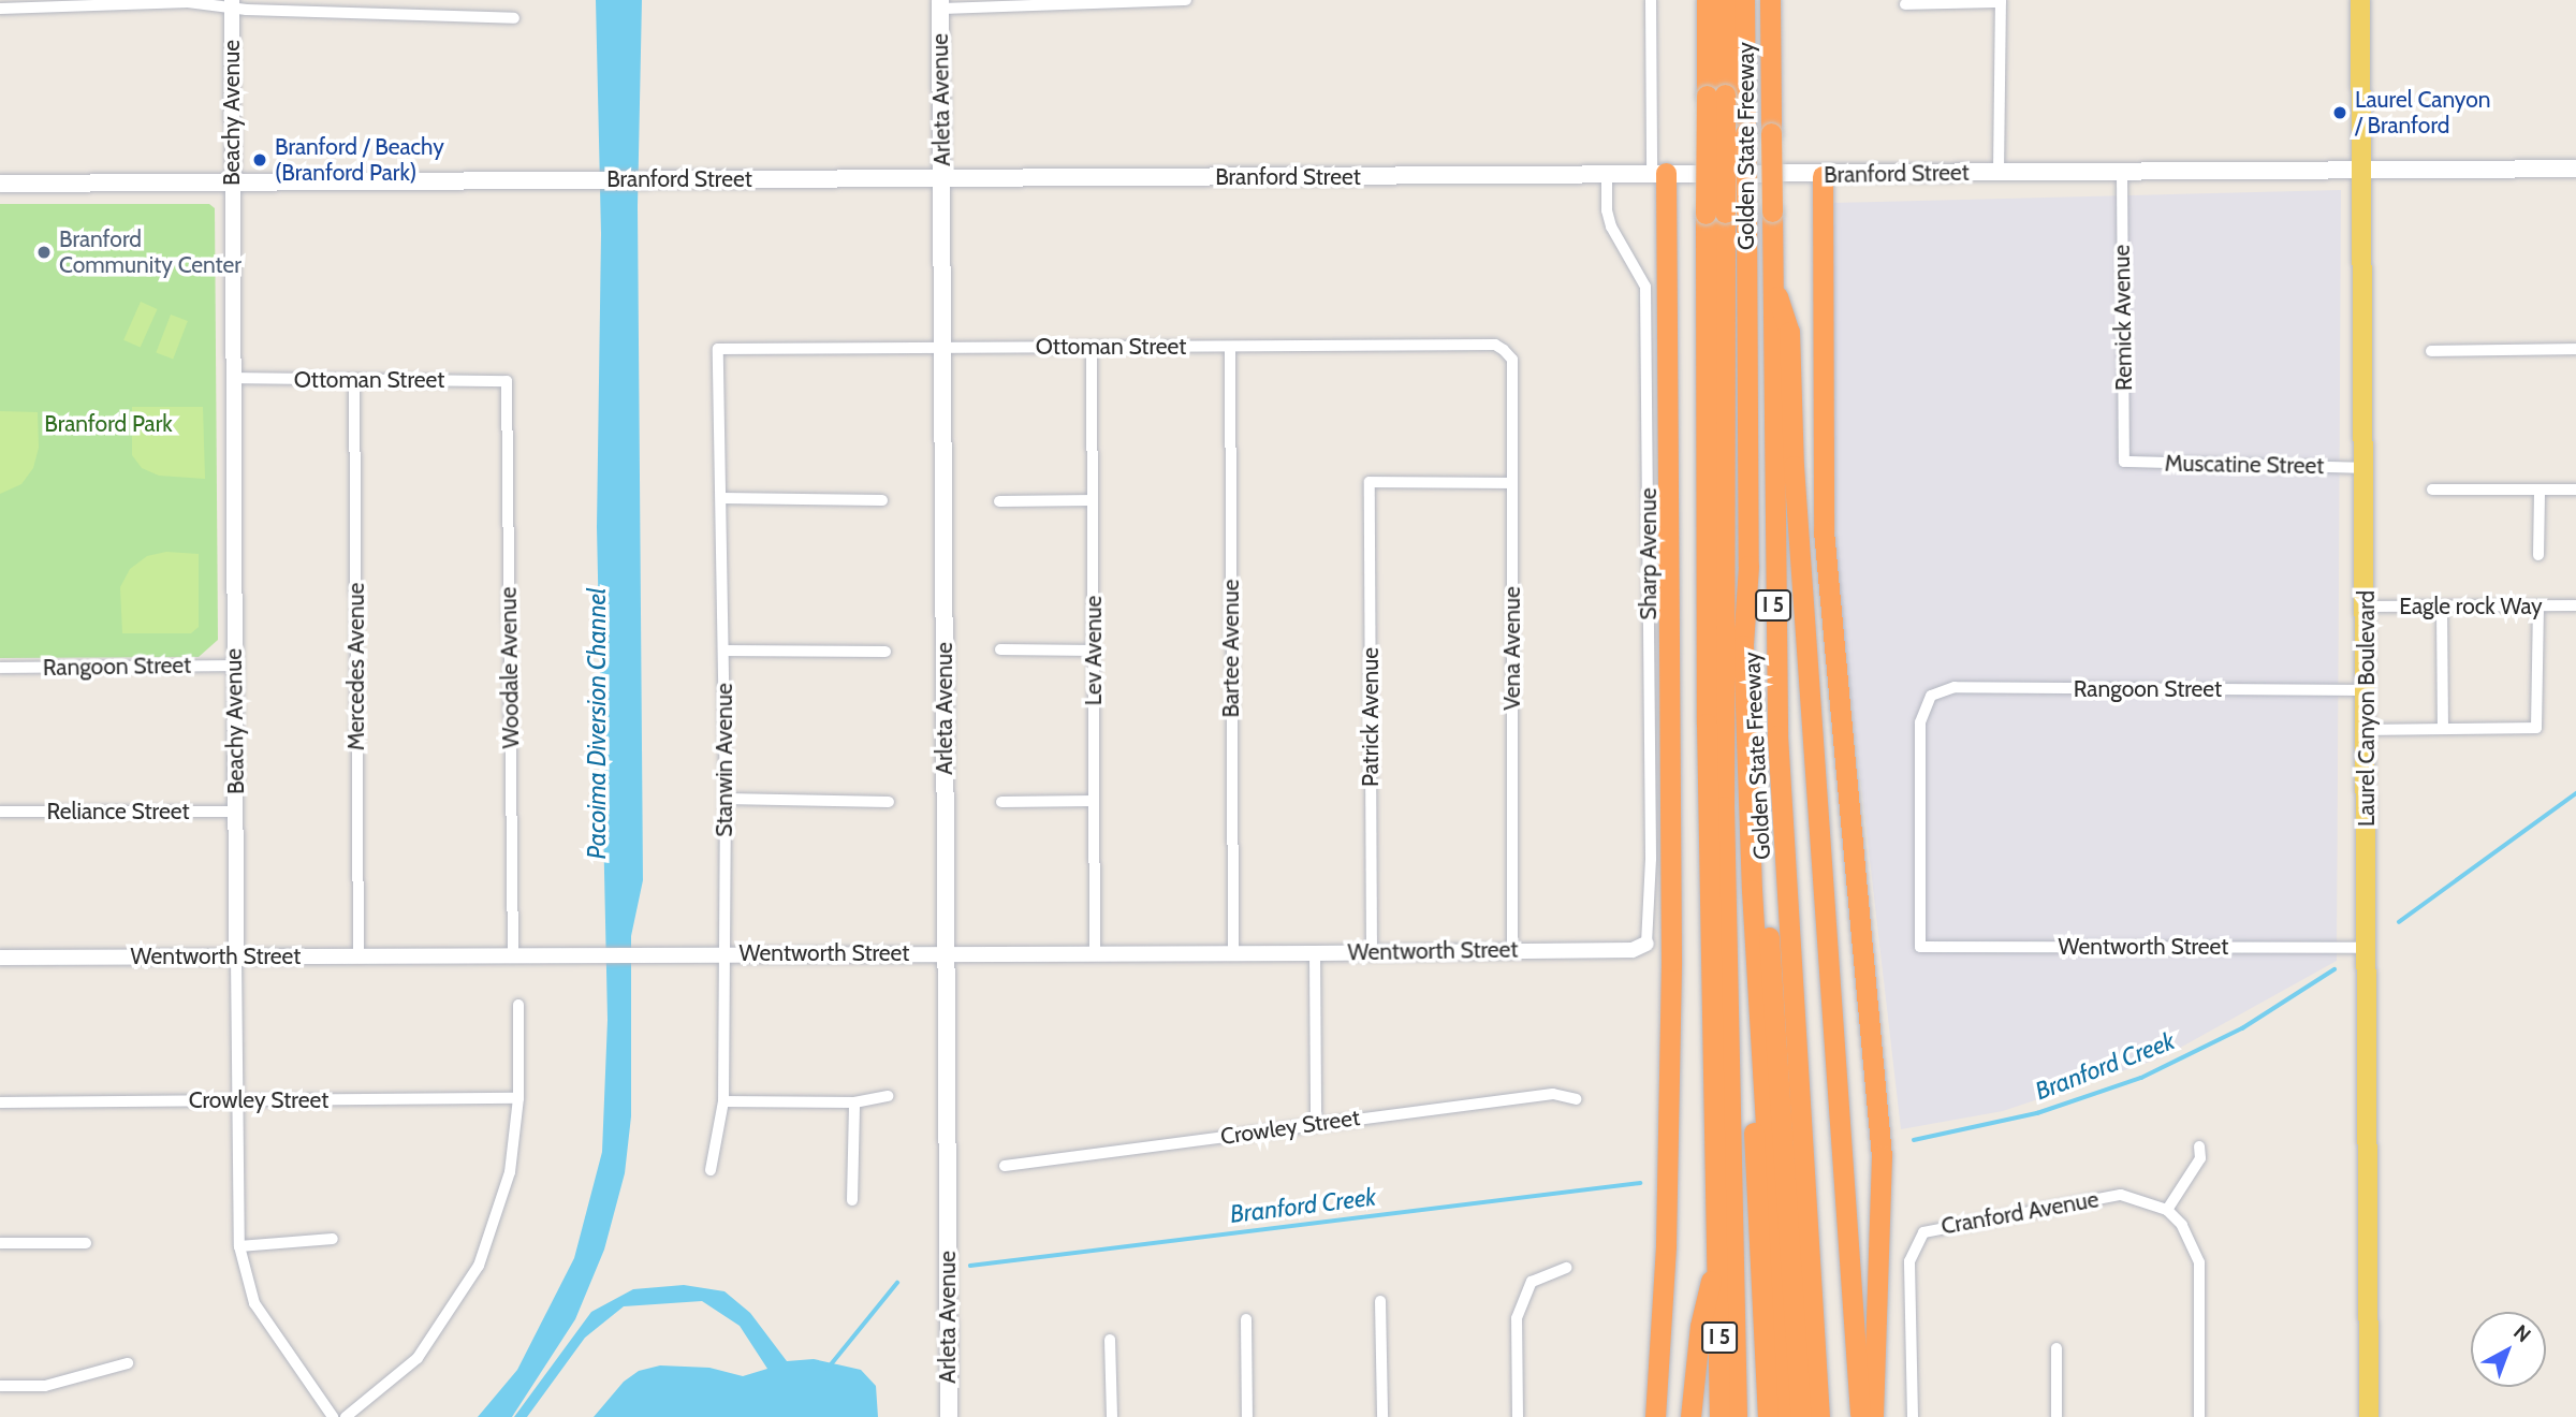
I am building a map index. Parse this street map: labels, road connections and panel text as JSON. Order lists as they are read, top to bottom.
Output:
{
  "streets": {
    "highway": ["Golden State Freeway", "I 5"],
    "main road": ["Arleta Avenue", "Branford Street", "Laurel Canyon Boulevard"],
    "street": [
      "Beachy Avenue",
      "Remick Avenue",
      "Ottoman Street",
      "Muscatine Street",
      "Sharp Avenue",
      "Eagle rock Way",
      "Bartee Avenue",
      "Vena Avenue",
      "Lev Avenue",
      "Rangoon Street",
      "Mercedes Avenue",
      "Woodale Avenue",
      "Patrick Avenue",
      "Stanwin Avenue",
      "Reliance Street",
      "Wentworth Street",
      "Crowley Street",
      "Cranford Avenue"
    ]
  },
  "crossings": [
    ["Arleta Avenue", "Branford Street"],
    ["Arleta Avenue", "Ottoman Street"],
    ["Arleta Avenue", "Wentworth Street"],
    ["Beachy Avenue", "Branford Street"],
    ["Beachy Avenue", "Ottoman Street"],
    ["Beachy Avenue", "Rangoon Street"],
    ["Beachy Avenue", "Reliance Street"],
    ["Beachy Avenue", "Wentworth Street"],
    ["Beachy Avenue", "Crowley Street"],
    ["Branford Street", "Remick Avenue"],
    ["Branford Street", "Sharp Avenue"],
    ["Branford Street", "Laurel Canyon Boulevard"],
    ["Remick Avenue", "Muscatine Street"],
    ["Ottoman Street", "Bartee Avenue"],
    ["Ottoman Street", "Vena Avenue"],
    ["Ottoman Street", "Lev Avenue"],
    ["Ottoman Street", "Mercedes Avenue"],
    ["Ottoman Street", "Woodale Avenue"],
    ["Ottoman Street", "Stanwin Avenue"],
    ["Muscatine Street", "Laurel Canyon Boulevard"],
    ["Sharp Avenue", "Wentworth Street"],
    ["Eagle rock Way", "Laurel Canyon Boulevard"],
    ["Bartee Avenue", "Wentworth Street"],
    ["Vena Avenue", "Patrick Avenue"],
    ["Vena Avenue", "Wentworth Street"],
    ["Lev Avenue", "Wentworth Street"],
    ["Rangoon Street", "Laurel Canyon Boulevard"],
    ["Rangoon Street", "Wentworth Street"],
    ["Mercedes Avenue", "Wentworth Street"],
    ["Woodale Avenue", "Wentworth Street"],
    ["Laurel Canyon Boulevard", "Wentworth Street"],
    ["Patrick Avenue", "Wentworth Street"],
    ["Stanwin Avenue", "Wentworth Street"]
  ],
  "water": ["Pacoima Diversion Channel", "Branford Creek"],
  "parks": ["Branford Park"],
  "places": ["Laurel Canyon / Branford", "Branford / Beachy (Branford Park)", "Branford Community Center"],
  "north": "top right"
}
